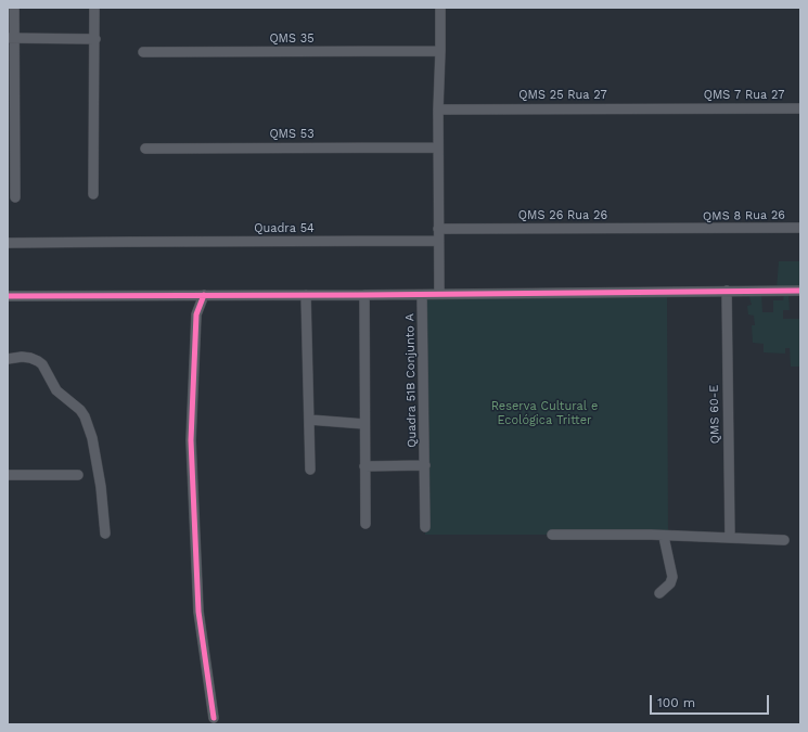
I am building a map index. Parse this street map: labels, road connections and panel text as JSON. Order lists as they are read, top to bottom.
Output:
{
  "streets": {
    "street": [
      "QMS 35",
      "QMS 25 Rua 27",
      "QMS 7 Rua 27",
      "QMS 53",
      "QMS 26 Rua 26",
      "QMS 8 Rua 26",
      "Quadra 54",
      "Quadra 51B Conjunto A",
      "QMS 60-E"
    ]
  },
  "crossings": [
    ["QMS 25 Rua 27", "QMS 7 Rua 27"],
    ["QMS 26 Rua 26", "QMS 8 Rua 26"]
  ],
  "parks": ["Reserva Cultural e Ecológica Tritter"],
  "scale_bar": "100 m"
}
